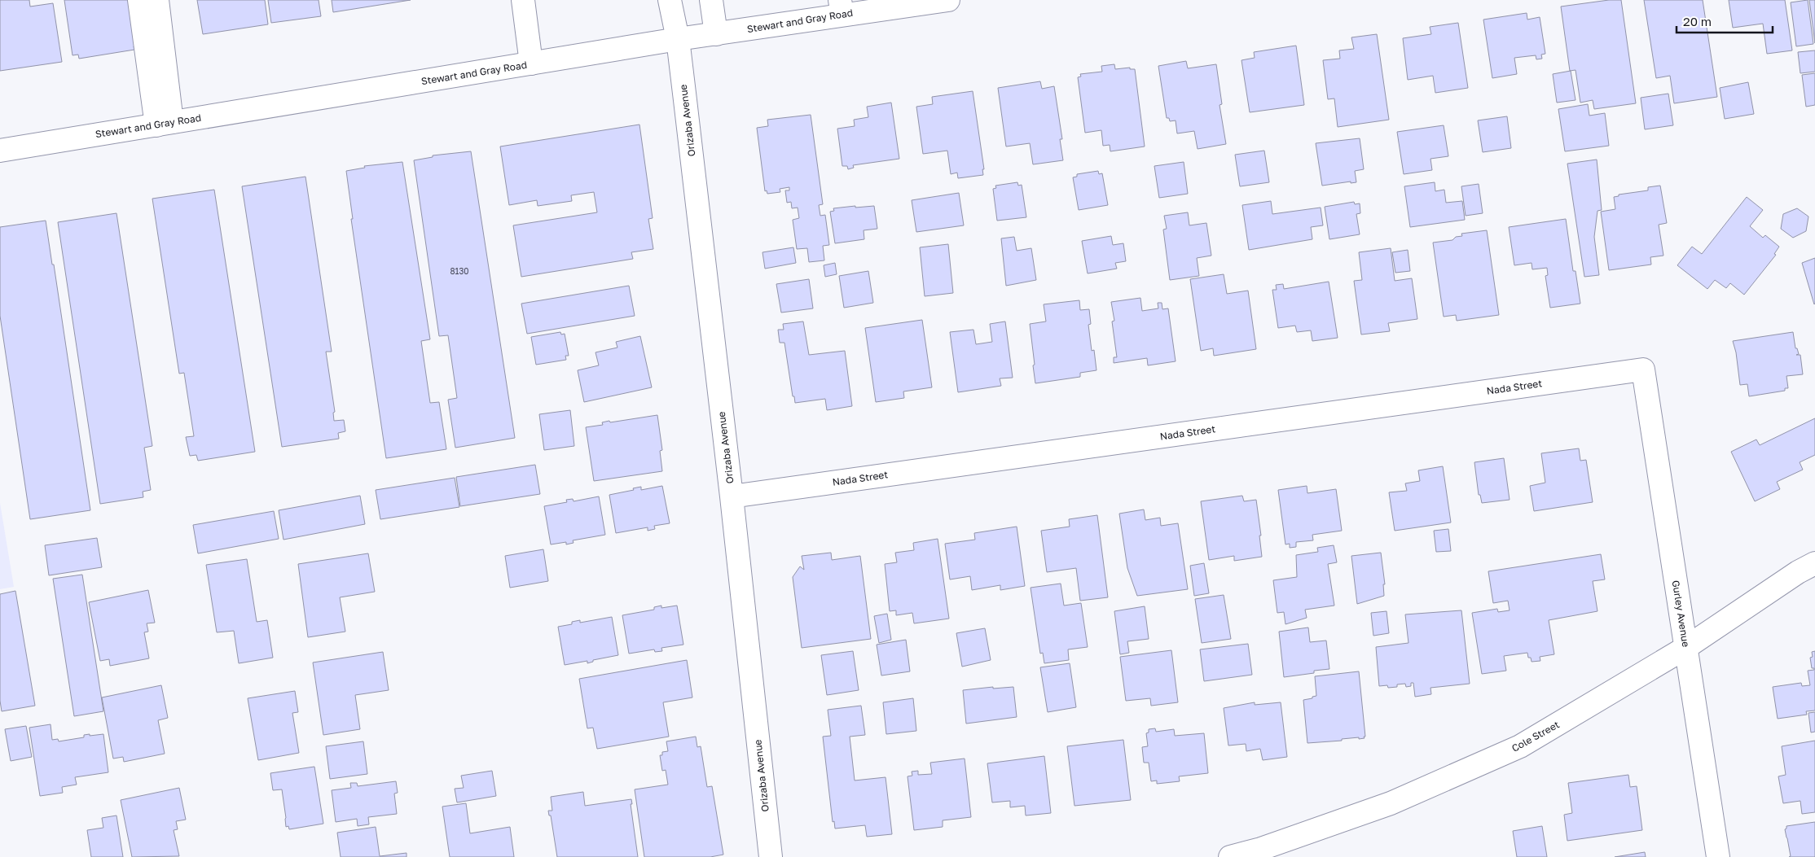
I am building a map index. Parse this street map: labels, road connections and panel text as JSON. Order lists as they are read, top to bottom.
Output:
{
  "streets": {
    "street": [
      "Stewart and Gray Road",
      "Orizaba Avenue",
      "Nada Street",
      "Gurley Avenue",
      "Cole Street"
    ]
  },
  "crossings": [
    ["Stewart and Gray Road", "Orizaba Avenue"],
    ["Orizaba Avenue", "Nada Street"],
    ["Nada Street", "Gurley Avenue"],
    ["Gurley Avenue", "Cole Street"]
  ],
  "house_numbers": ["8130"],
  "scale_bar": "20 m"
}
